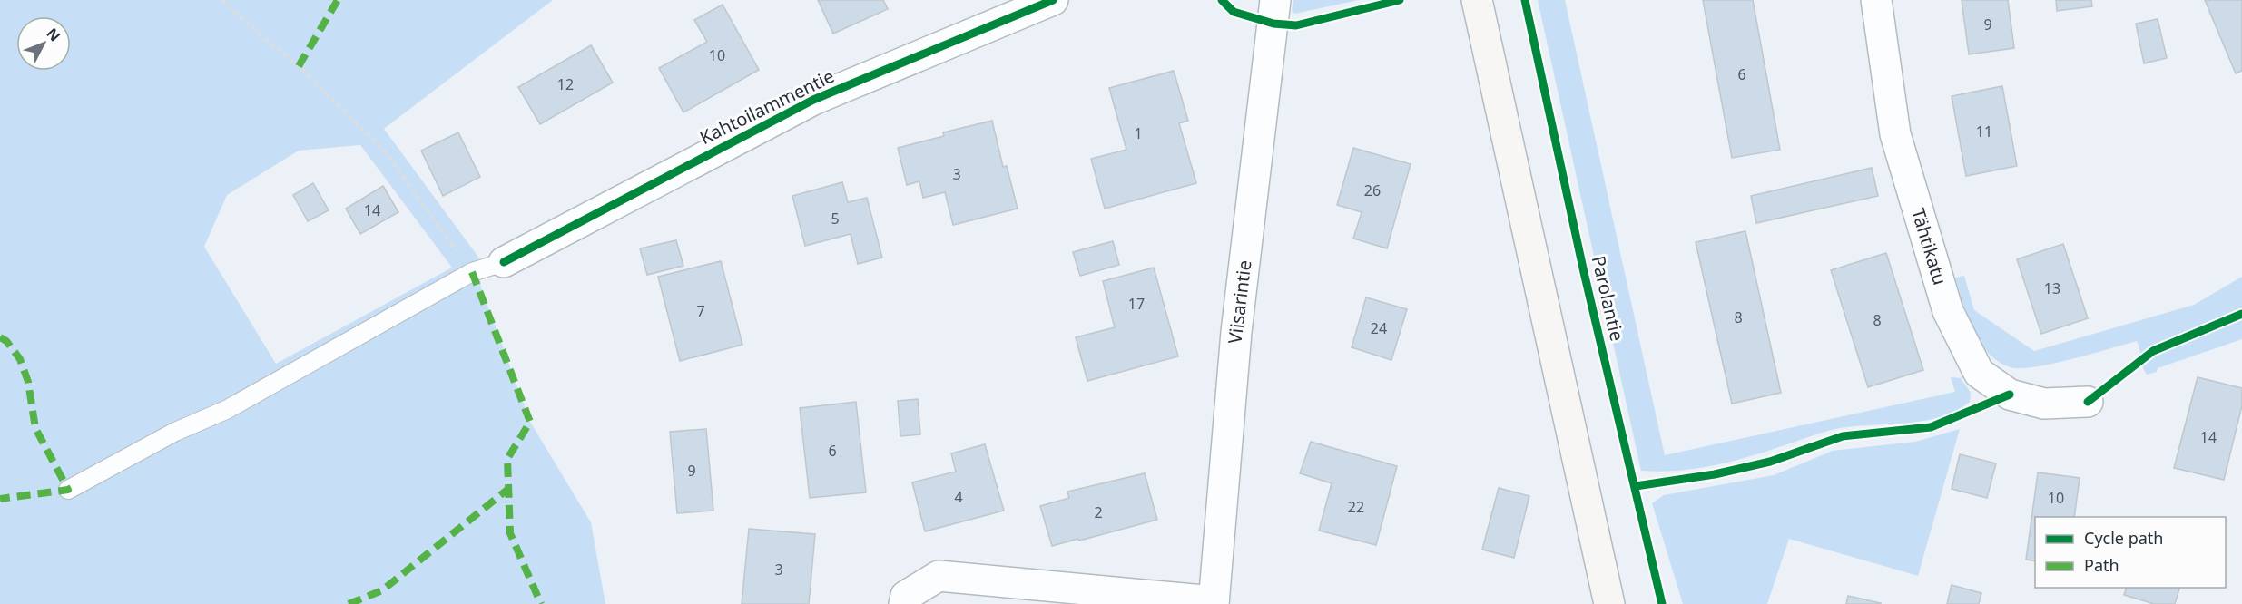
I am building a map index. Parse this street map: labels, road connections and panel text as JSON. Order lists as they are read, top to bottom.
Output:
{
  "streets": {
    "street": ["Kahtoilammentie", "Tähtikatu", "Viisarintie"],
    "cycle path": ["Parolantie"]
  },
  "house_numbers": [
    "9",
    "10",
    "6",
    "12",
    "11",
    "1",
    "3",
    "26",
    "14",
    "5",
    "13",
    "17",
    "7",
    "8",
    "8",
    "24",
    "14",
    "6",
    "9",
    "4",
    "10",
    "22",
    "2",
    "3"
  ],
  "legend": ["Cycle path", "Path"],
  "north": "top right"
}
